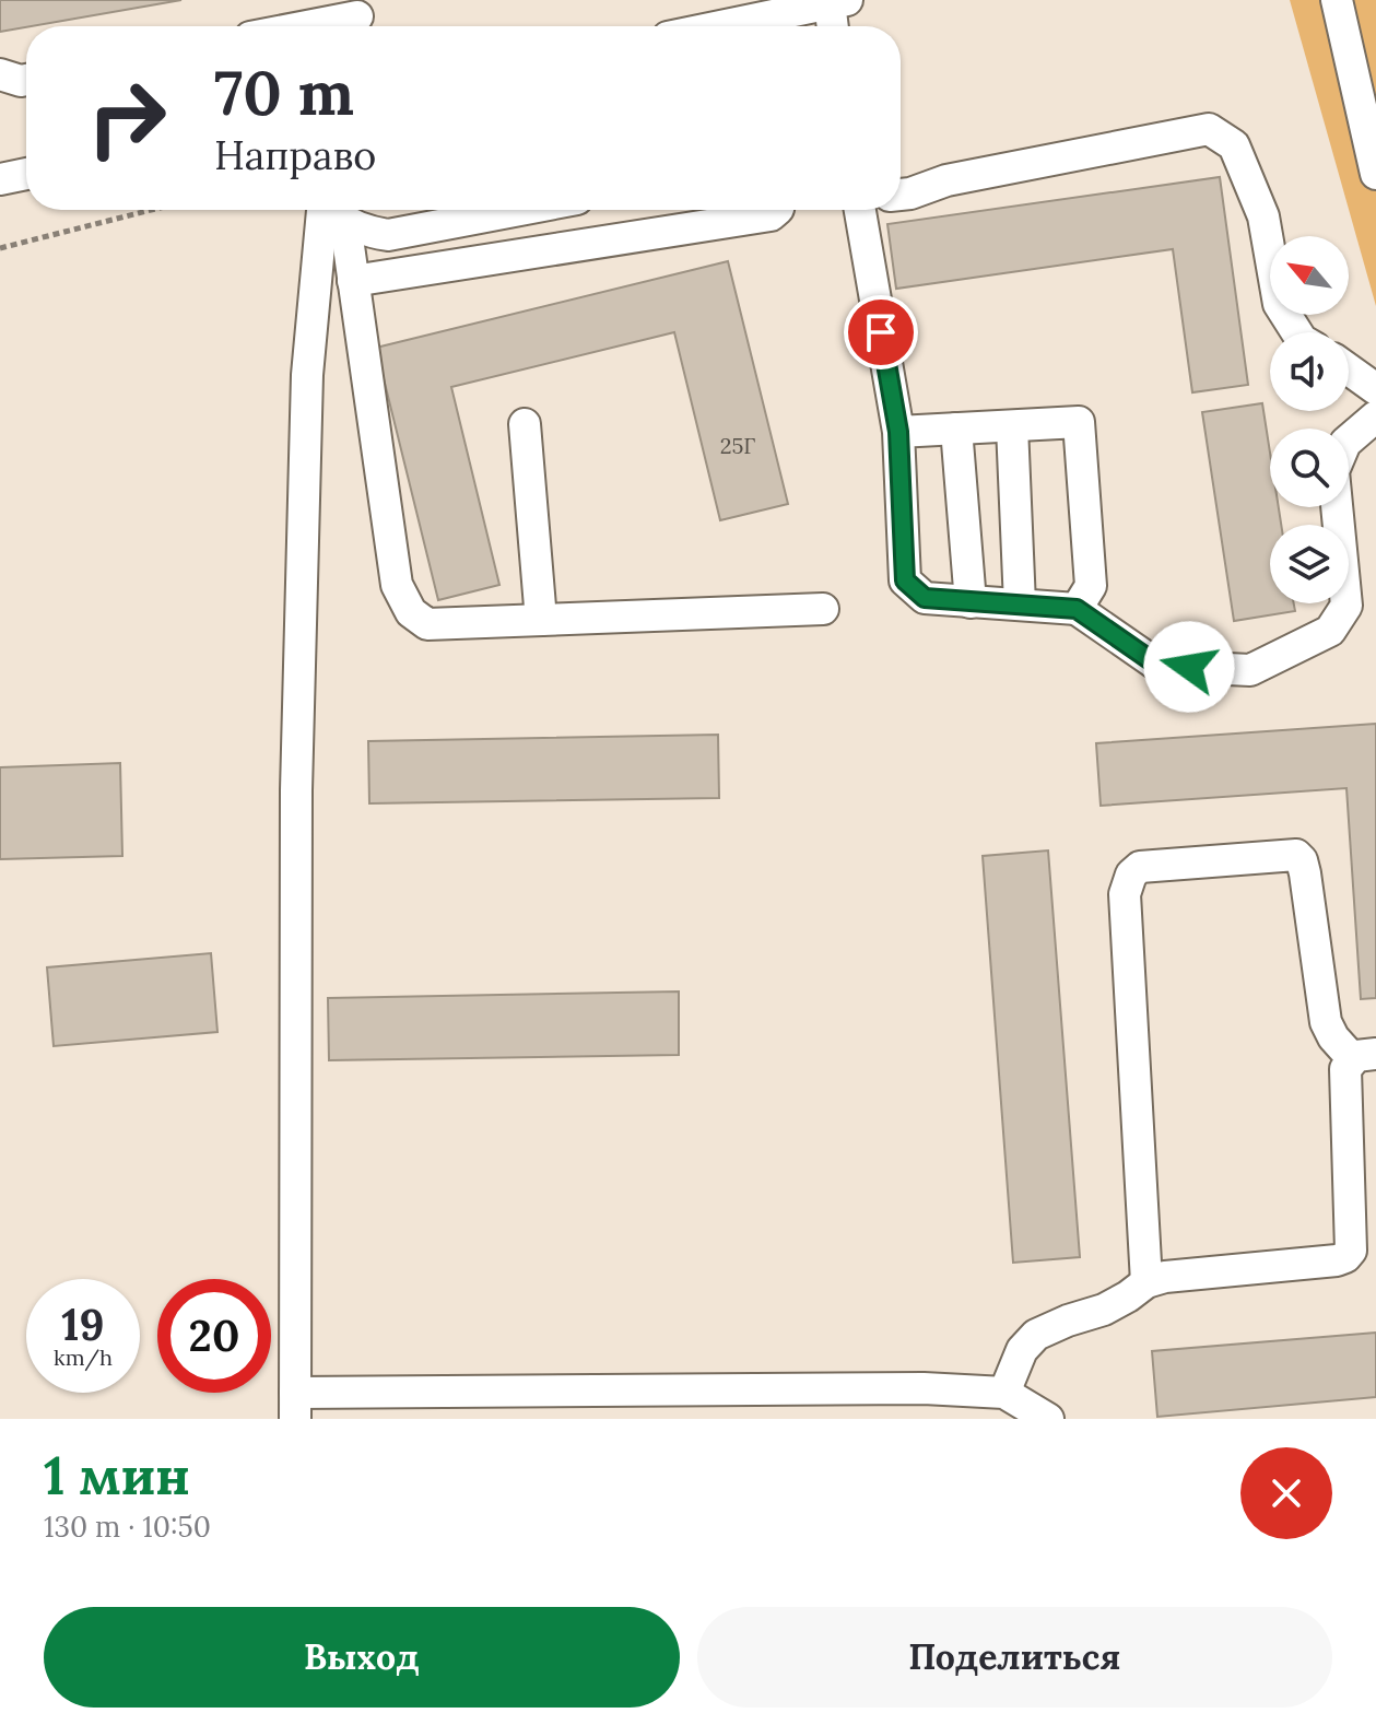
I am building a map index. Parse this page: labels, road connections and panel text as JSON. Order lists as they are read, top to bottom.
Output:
{
  "house_numbers": ["25Г"],
  "north": "top left",
  "page": {
    "turn": ["70 m", "Направо"],
    "speed": "19 km/h",
    "limit": "20",
    "heading": ["1 мин", "130 m · 10:50"],
    "buttons": ["Выход", "Поделиться"]
  }
}
